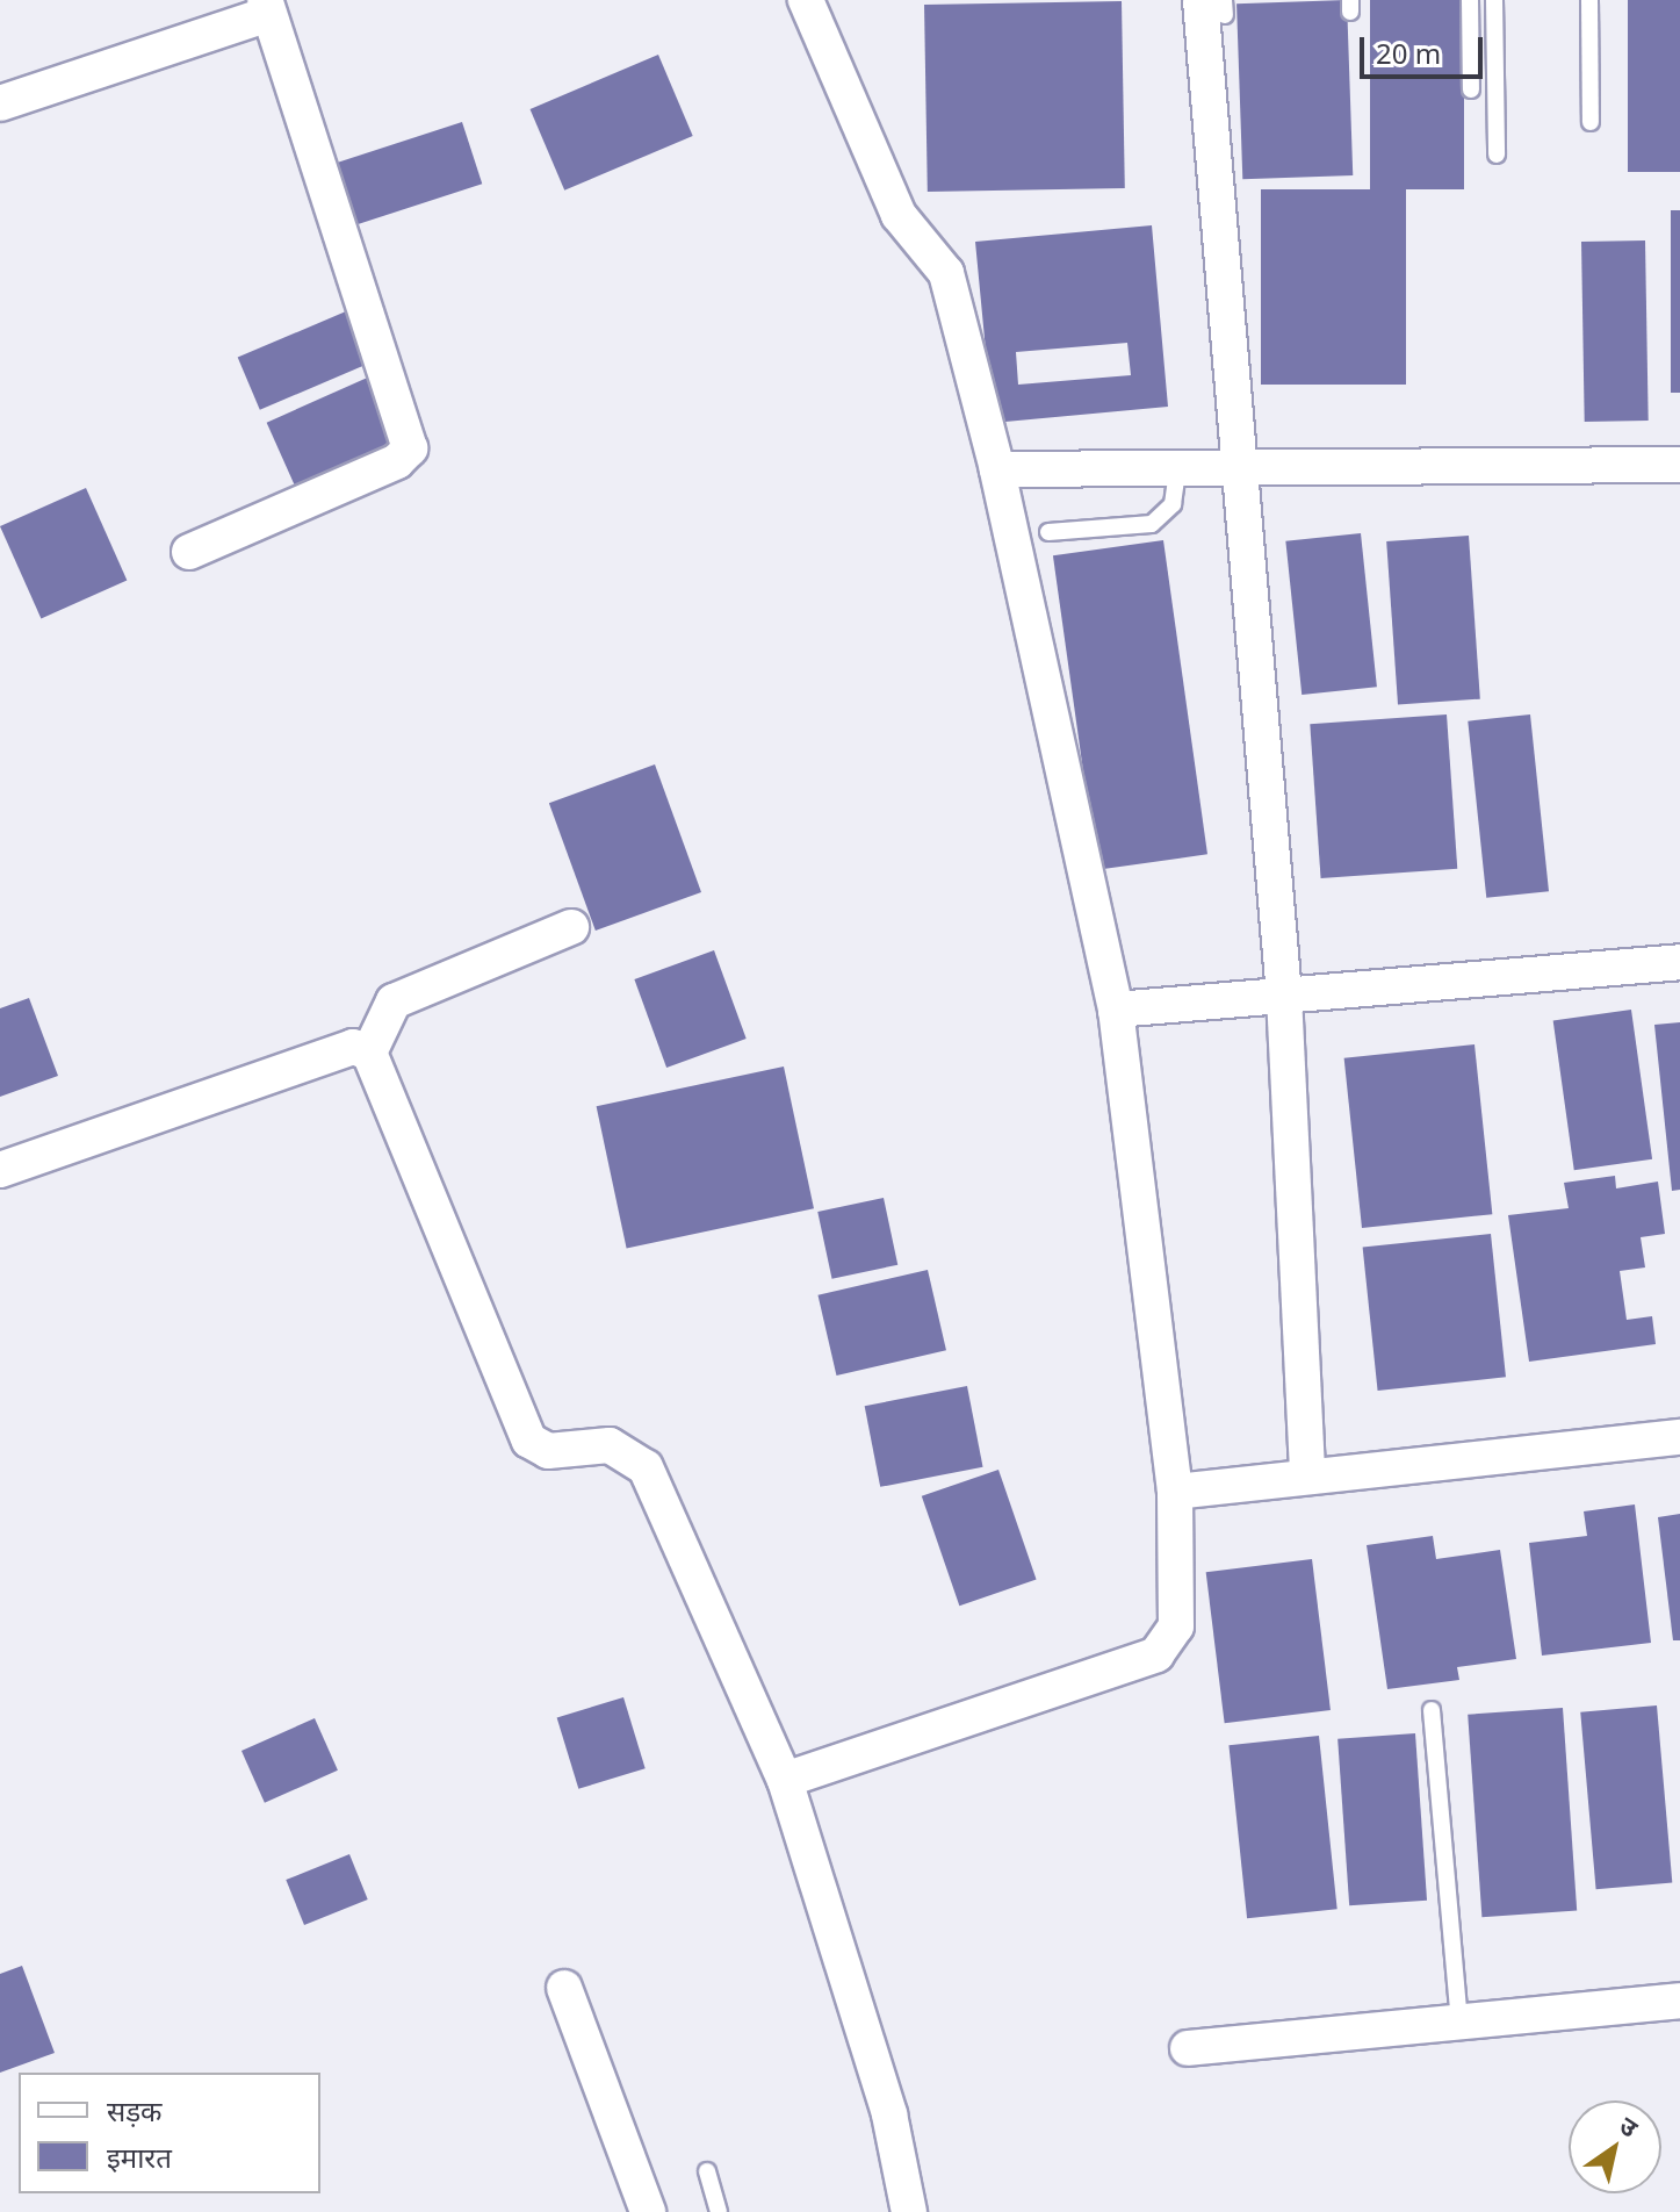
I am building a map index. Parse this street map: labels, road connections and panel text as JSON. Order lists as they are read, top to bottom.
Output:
{
  "legend": ["सड़क", "इमारत"],
  "scale_bar": "20 m",
  "north": "top right"
}
